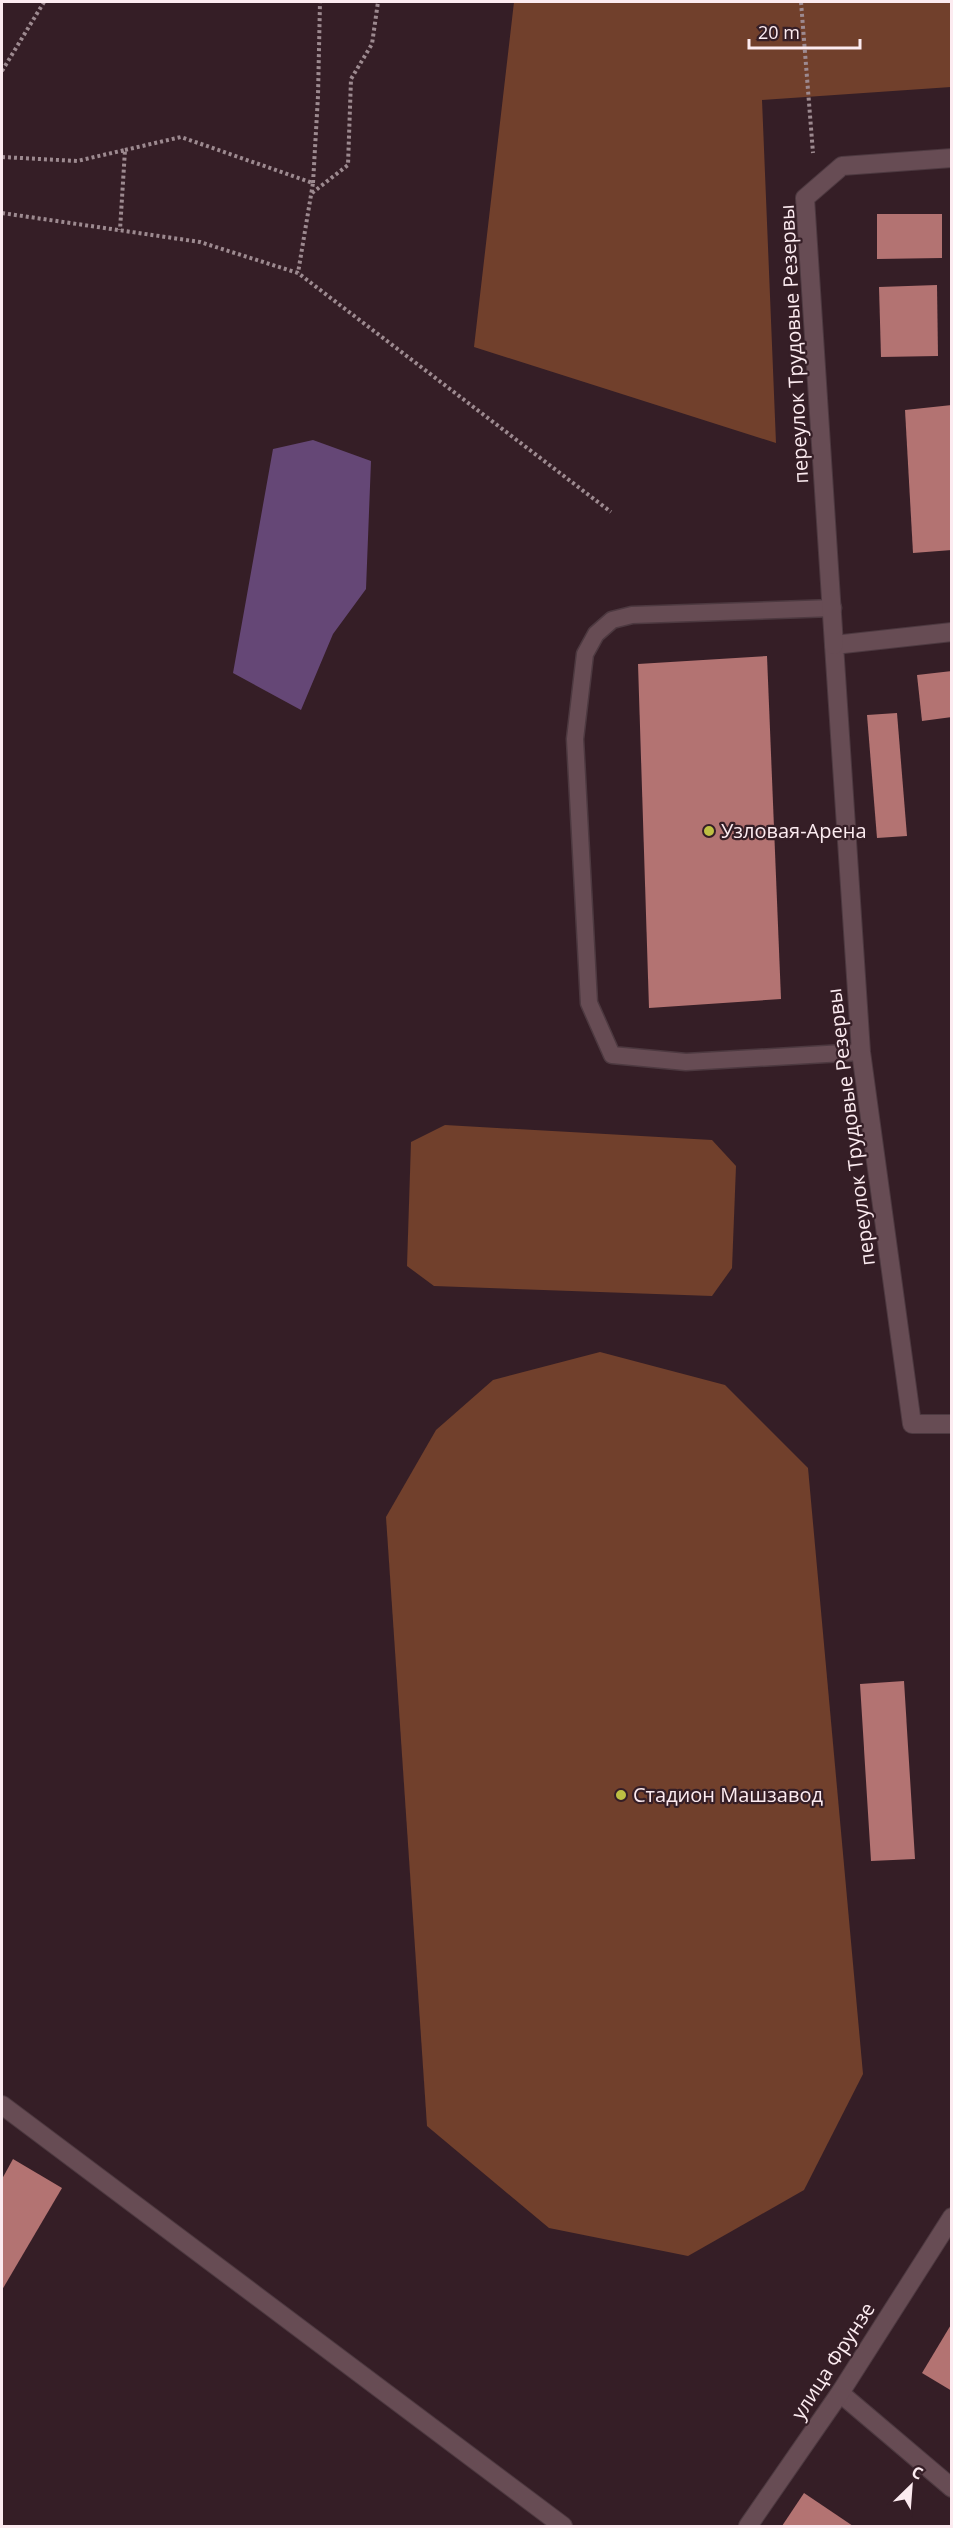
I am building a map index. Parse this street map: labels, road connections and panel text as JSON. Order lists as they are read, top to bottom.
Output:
{
  "streets": {
    "street": ["переулок Трудовые Резервы", "улица Фрунзе"]
  },
  "places": ["Узловая-Арена", "Стадион Машзавод"],
  "scale_bar": "20 m",
  "north": "top right"
}
